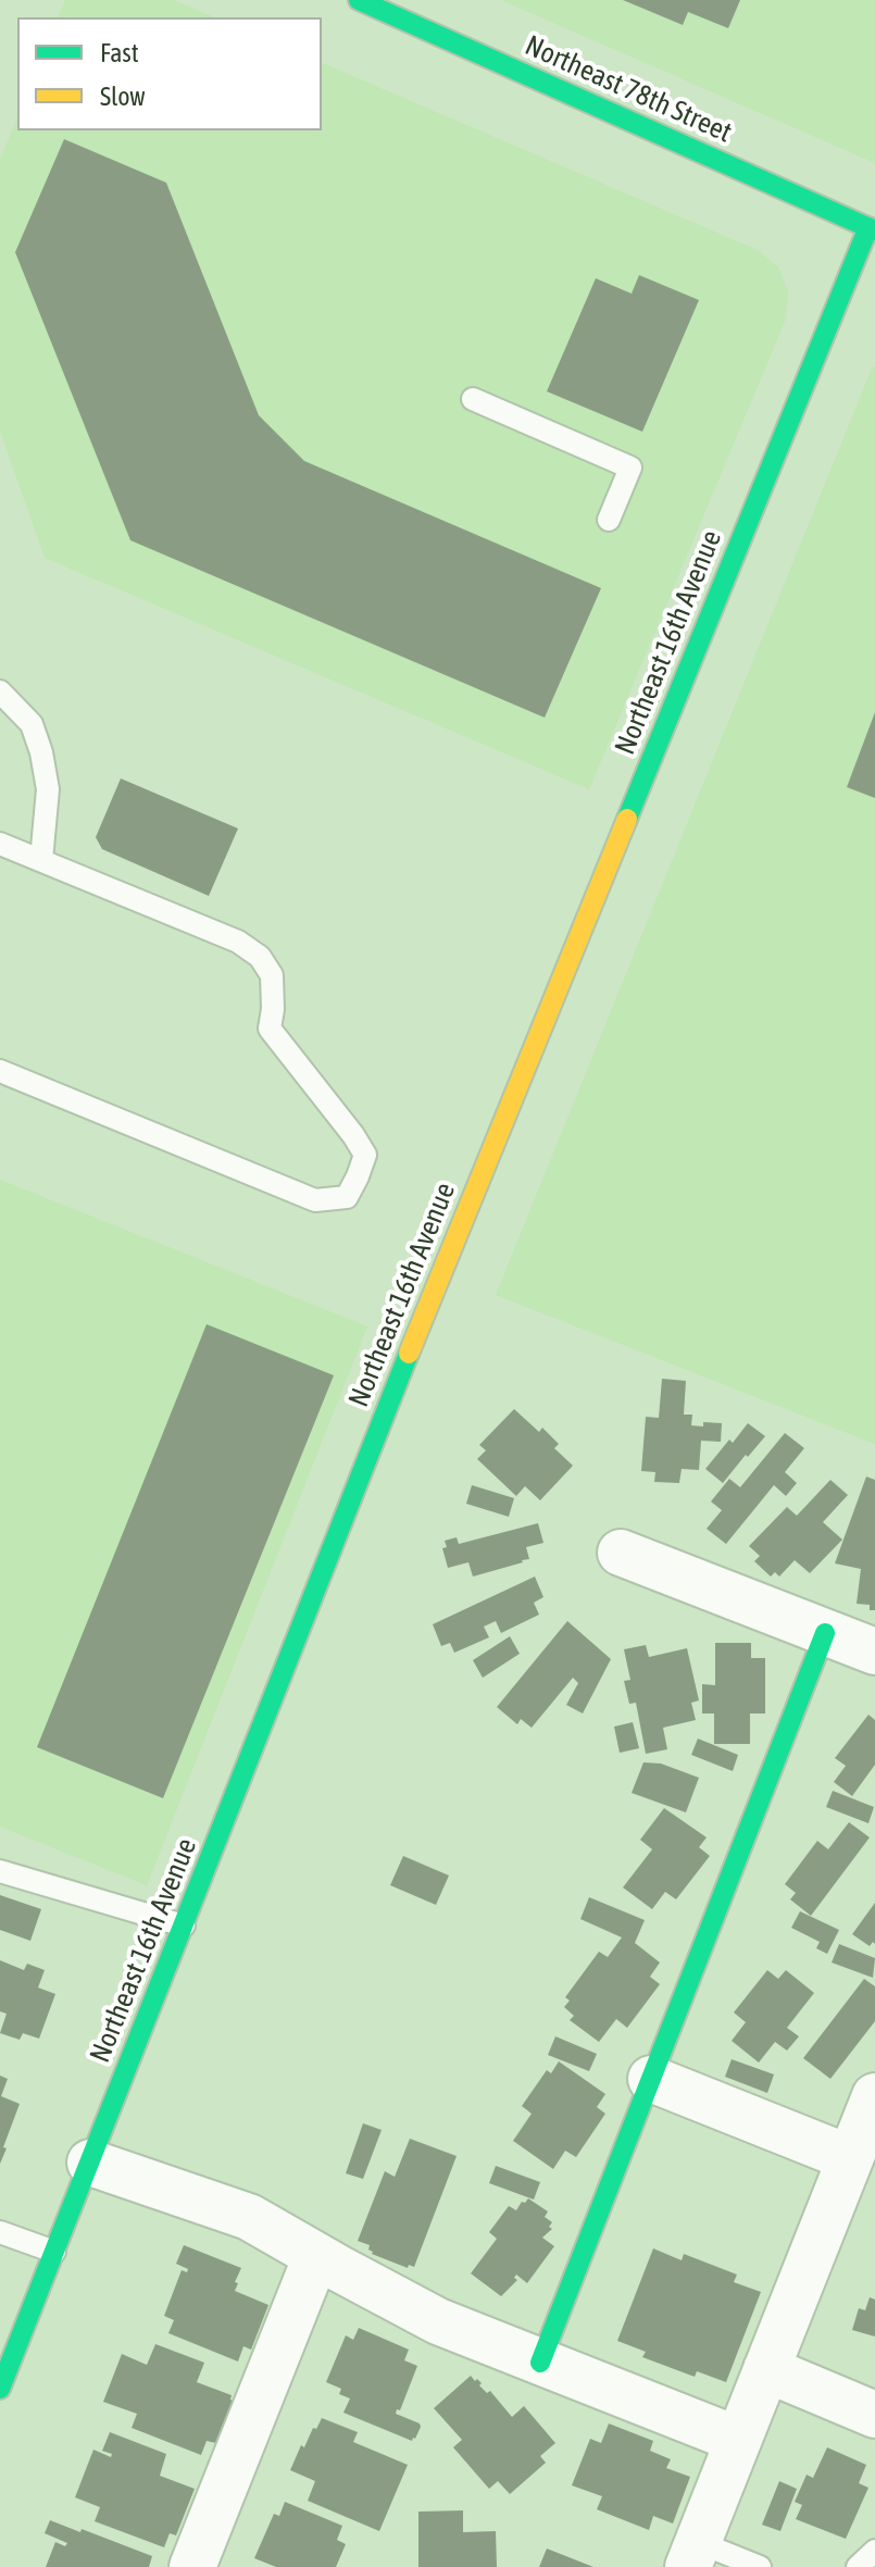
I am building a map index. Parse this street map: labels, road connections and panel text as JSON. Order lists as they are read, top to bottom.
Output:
{
  "streets": {
    "street": ["Northeast 78th Street", "Northeast 16th Avenue"]
  },
  "crossings": [
    ["Northeast 78th Street", "Northeast 16th Avenue"]
  ],
  "legend": ["Fast", "Slow"]
}
